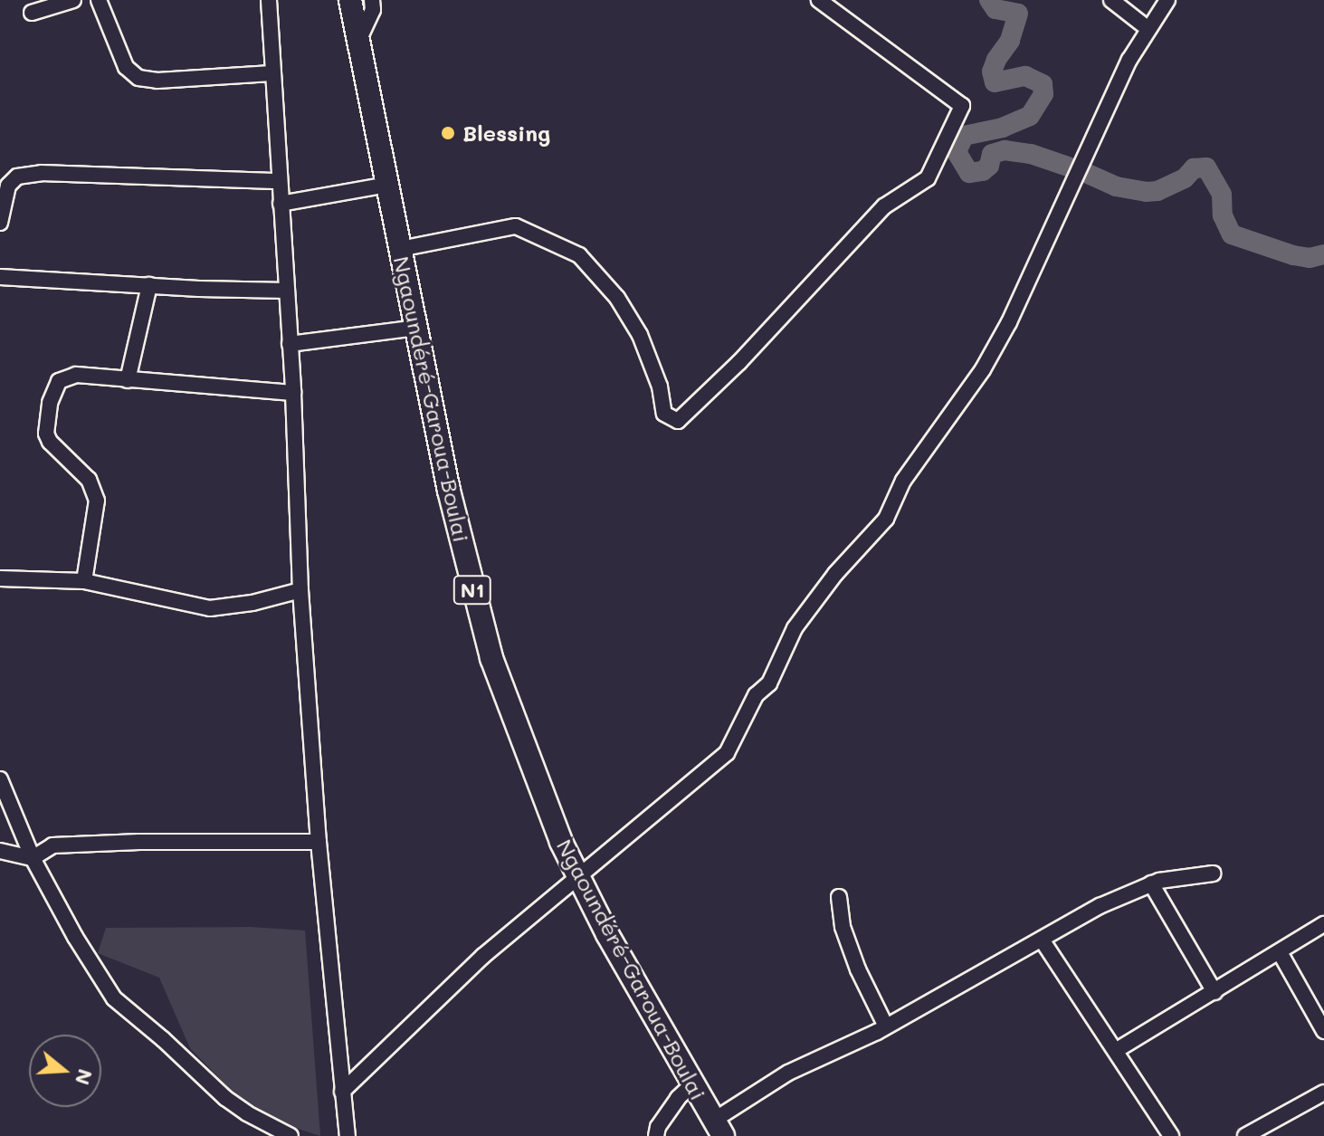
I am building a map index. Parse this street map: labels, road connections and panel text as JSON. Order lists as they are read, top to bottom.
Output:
{
  "streets": {
    "highway": ["Ngaoundéré-Garoua-Boulai", "N1"]
  },
  "places": ["Blessing"],
  "north": "right"
}
